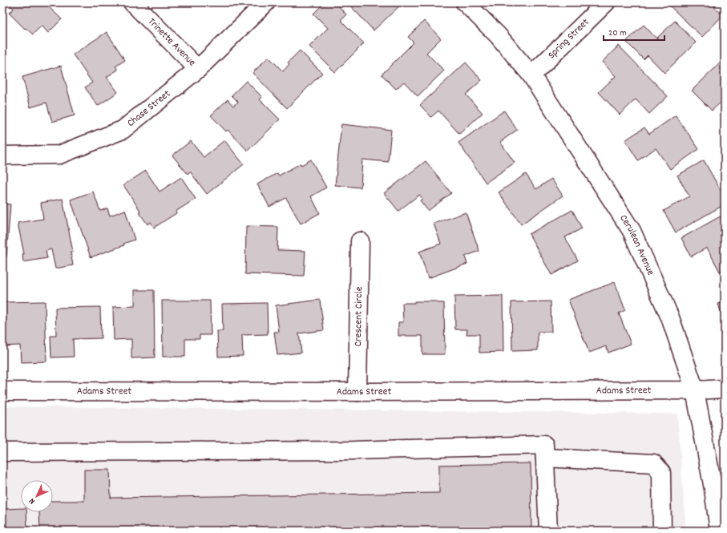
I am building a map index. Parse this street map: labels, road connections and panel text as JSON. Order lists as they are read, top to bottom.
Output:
{
  "streets": {
    "street": [
      "Spring Street",
      "Trinette Avenue",
      "Chase Street",
      "Cerulean Avenue",
      "Crescent Circle",
      "Adams Street"
    ]
  },
  "crossings": [
    ["Spring Street", "Cerulean Avenue"],
    ["Trinette Avenue", "Chase Street"],
    ["Cerulean Avenue", "Adams Street"],
    ["Crescent Circle", "Adams Street"]
  ],
  "scale_bar": "20 m",
  "north": "bottom left"
}
